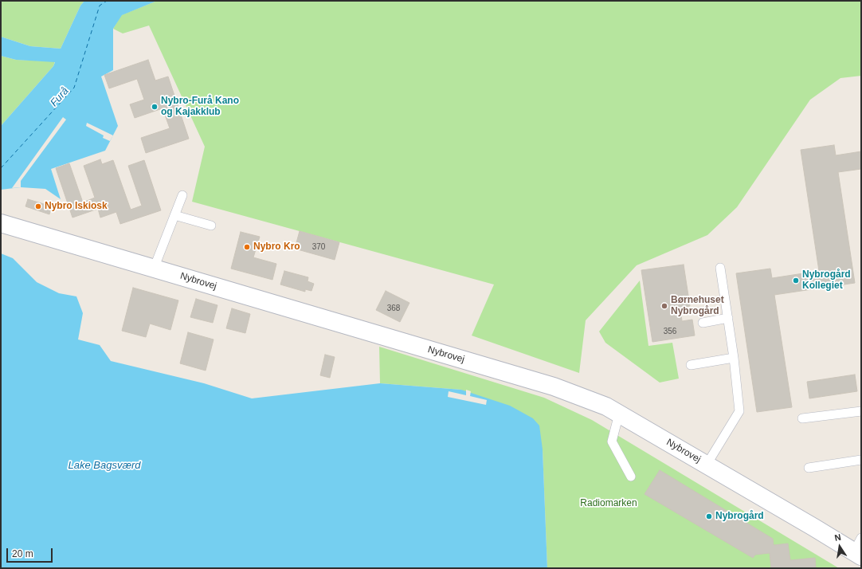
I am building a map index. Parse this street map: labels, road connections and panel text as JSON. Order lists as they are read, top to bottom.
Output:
{
  "streets": {
    "street": ["Nybrovej"]
  },
  "water": ["Furå", "Lake Bagsværd"],
  "parks": ["Radiomarken"],
  "places": [
    "Nybro-Furå Kano og Kajakklub",
    "Nybro Iskiosk",
    "Nybro Kro",
    "Nybrogård Kollegiet",
    "Børnehuset Nybrogård",
    "Nybrogård"
  ],
  "house_numbers": ["370", "368", "356"],
  "scale_bar": "20 m",
  "north": "top"
}
